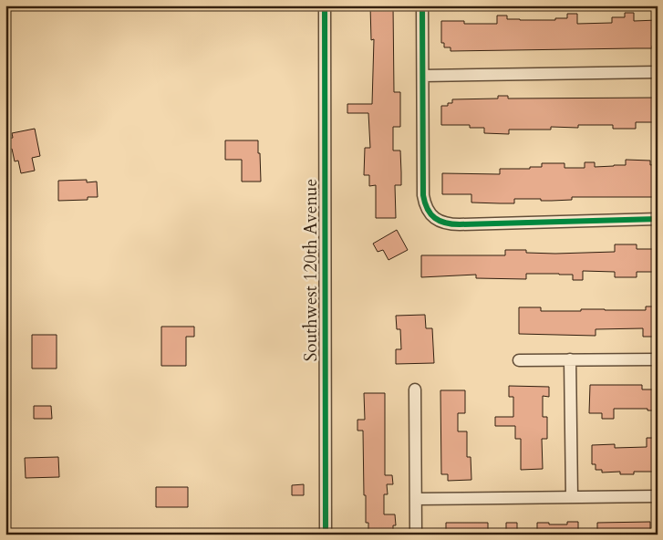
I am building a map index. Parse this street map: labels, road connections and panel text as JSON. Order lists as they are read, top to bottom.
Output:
{
  "streets": {
    "street": ["Southwest 120th Avenue"]
  }
}
